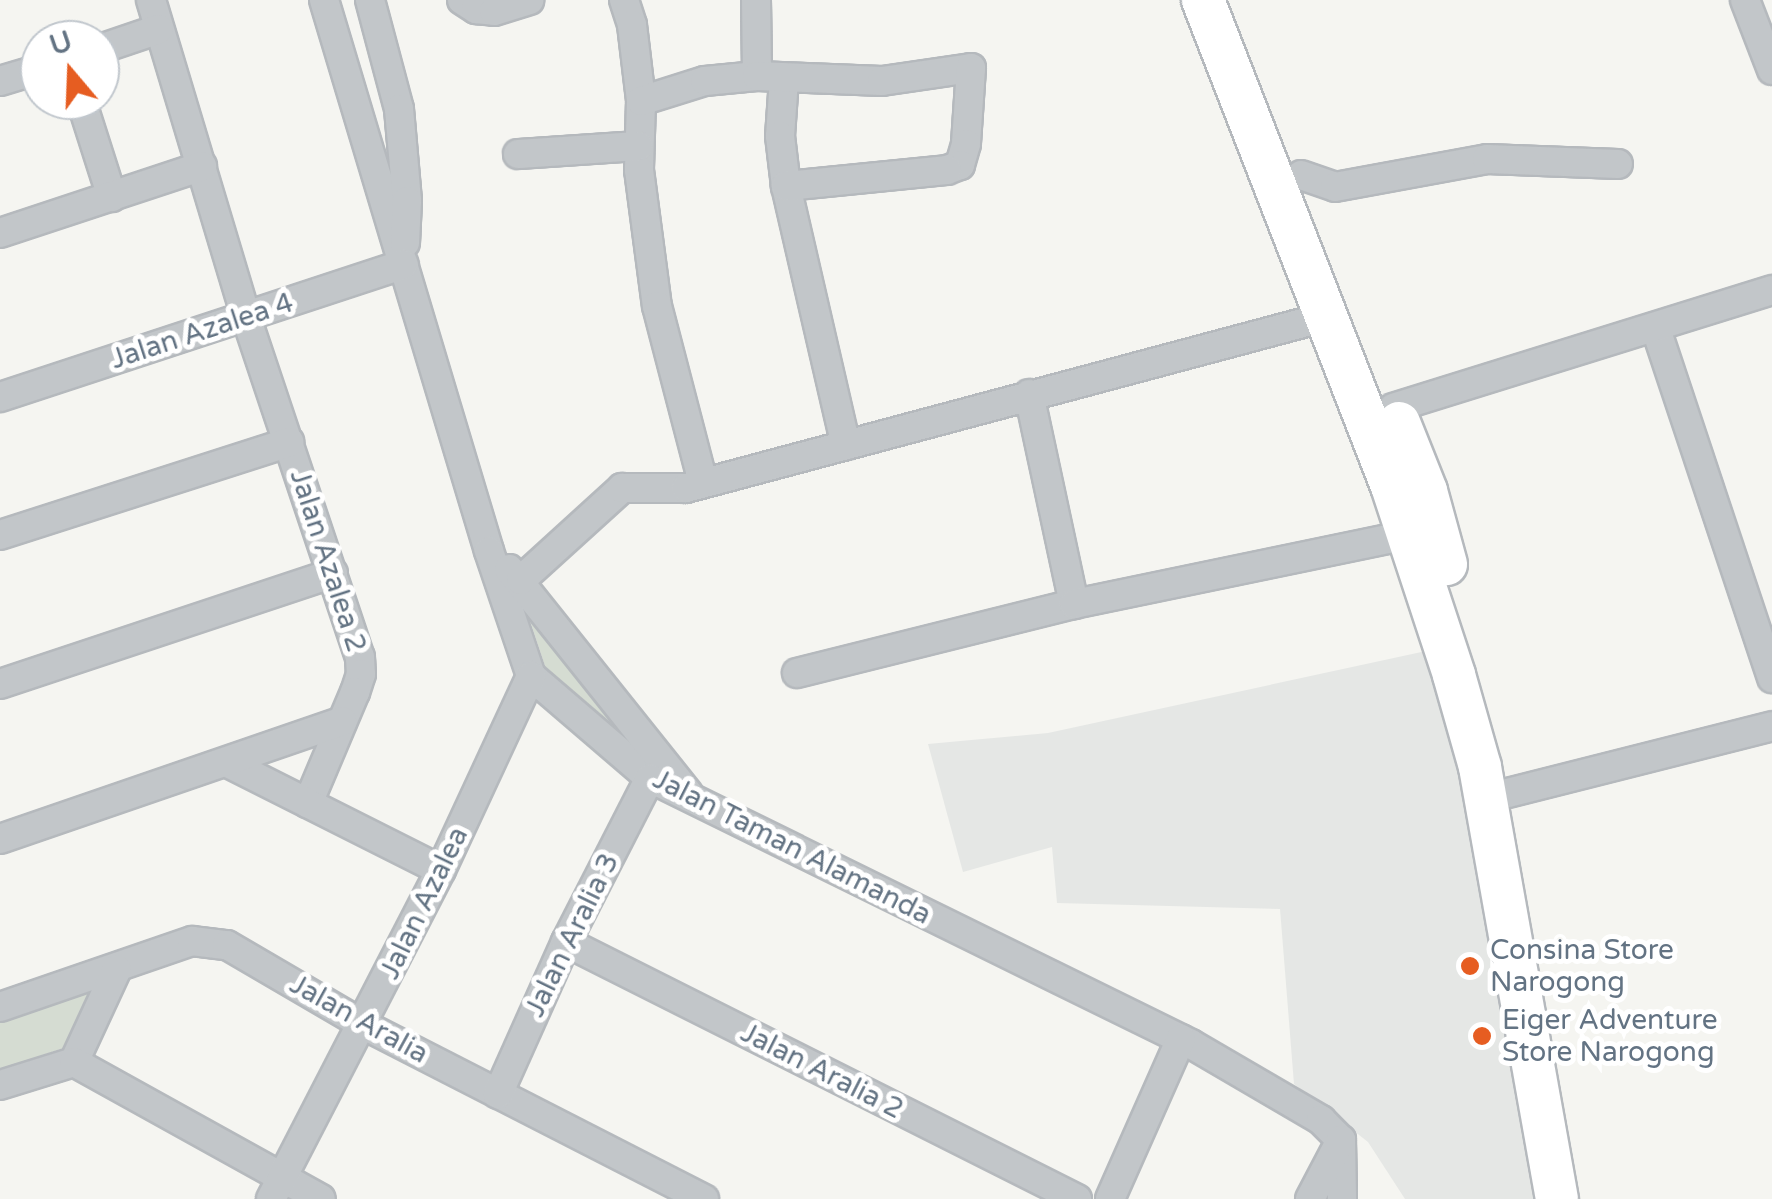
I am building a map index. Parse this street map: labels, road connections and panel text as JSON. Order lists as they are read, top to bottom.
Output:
{
  "streets": {
    "street": [
      "Jalan Azalea 4",
      "Jalan Azalea 2",
      "Jalan Taman Alamanda",
      "Jalan Azalea",
      "Jalan Aralia 3",
      "Jalan Aralia",
      "Jalan Aralia 2"
    ]
  },
  "crossings": [
    ["Jalan Azalea 4", "Jalan Azalea 2"],
    ["Jalan Taman Alamanda", "Jalan Azalea"],
    ["Jalan Taman Alamanda", "Jalan Aralia 3"],
    ["Jalan Azalea", "Jalan Aralia"],
    ["Jalan Aralia 3", "Jalan Aralia"],
    ["Jalan Aralia 3", "Jalan Aralia 2"]
  ],
  "places": ["Consina Store Narogong", "Eiger Adventure Store Narogong"],
  "north": "top"
}
